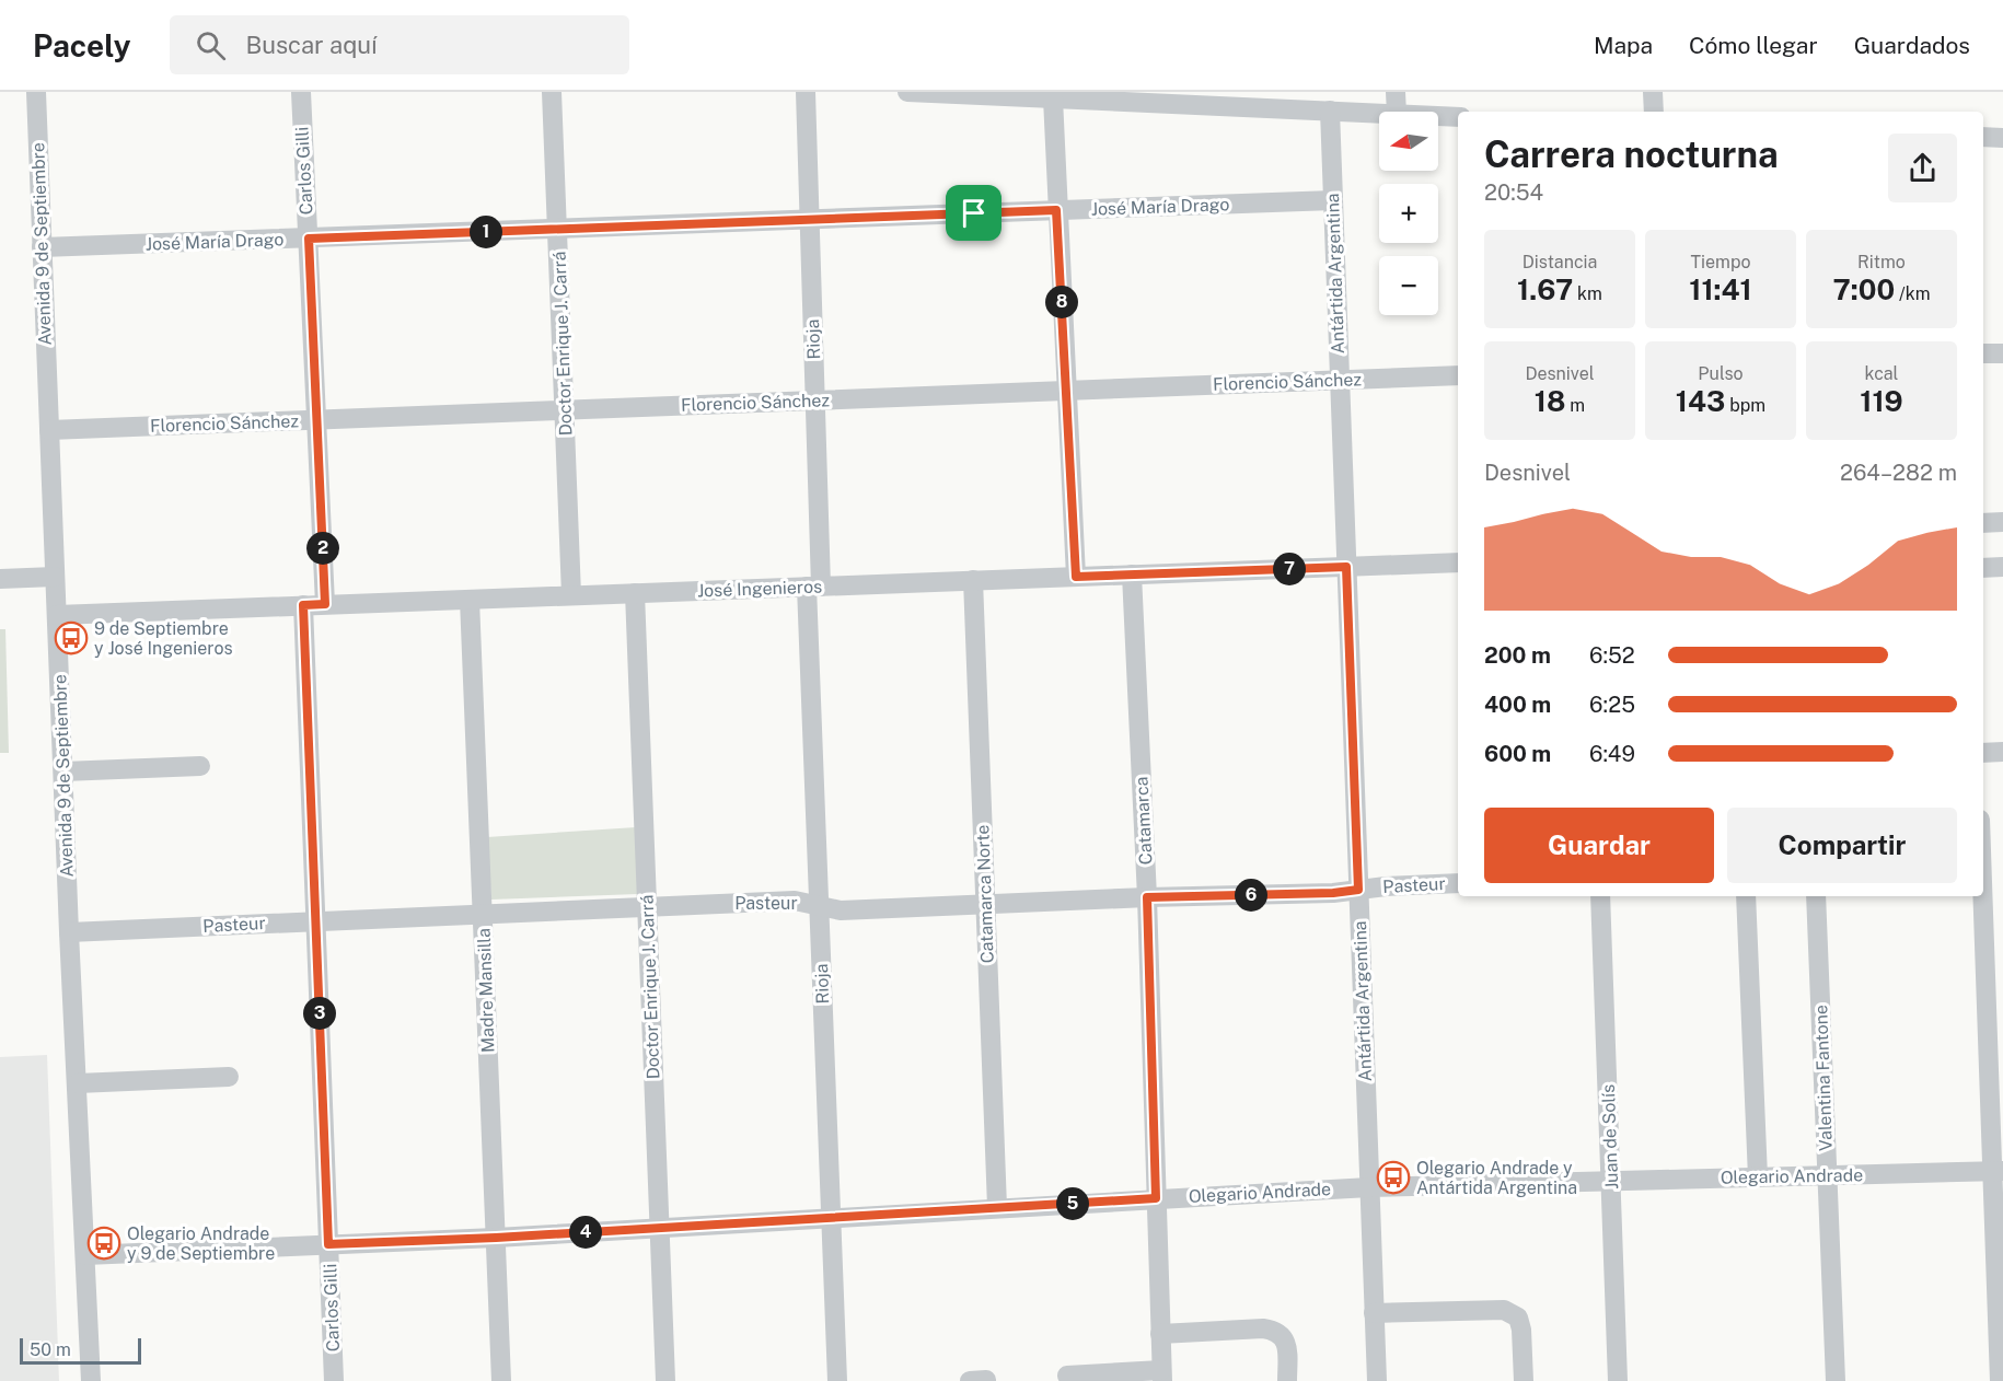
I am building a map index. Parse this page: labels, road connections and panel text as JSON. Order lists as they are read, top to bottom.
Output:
{
  "streets": {
    "street": [
      "Carlos Gilli",
      "José María Drago",
      "Avenida 9 de Septiembre",
      "Antártida Argentina",
      "Rioja",
      "Doctor Enrique J. Carrá",
      "Florencio Sánchez",
      "José Ingenieros",
      "Catamarca",
      "Pasteur",
      "Catamarca Norte",
      "Madre Mansilla",
      "Valentina Fantone",
      "Juan de Solís",
      "Olegario Andrade"
    ]
  },
  "crossings": [
    ["Carlos Gilli", "José María Drago"],
    ["Carlos Gilli", "Florencio Sánchez"],
    ["Carlos Gilli", "José Ingenieros"],
    ["Carlos Gilli", "Pasteur"],
    ["Carlos Gilli", "Olegario Andrade"],
    ["José María Drago", "Avenida 9 de Septiembre"],
    ["José María Drago", "Antártida Argentina"],
    ["José María Drago", "Rioja"],
    ["José María Drago", "Doctor Enrique J. Carrá"],
    ["Avenida 9 de Septiembre", "Florencio Sánchez"],
    ["Avenida 9 de Septiembre", "José Ingenieros"],
    ["Avenida 9 de Septiembre", "Pasteur"],
    ["Avenida 9 de Septiembre", "Olegario Andrade"],
    ["Antártida Argentina", "Florencio Sánchez"],
    ["Antártida Argentina", "José Ingenieros"],
    ["Antártida Argentina", "Pasteur"],
    ["Antártida Argentina", "Olegario Andrade"],
    ["Rioja", "Florencio Sánchez"],
    ["Rioja", "José Ingenieros"],
    ["Rioja", "Pasteur"],
    ["Rioja", "Olegario Andrade"],
    ["Doctor Enrique J. Carrá", "Florencio Sánchez"],
    ["Doctor Enrique J. Carrá", "José Ingenieros"],
    ["Doctor Enrique J. Carrá", "Pasteur"],
    ["Doctor Enrique J. Carrá", "Olegario Andrade"],
    ["José Ingenieros", "Catamarca"],
    ["José Ingenieros", "Catamarca Norte"],
    ["José Ingenieros", "Madre Mansilla"],
    ["Catamarca", "Pasteur"],
    ["Catamarca", "Olegario Andrade"],
    ["Pasteur", "Catamarca Norte"],
    ["Pasteur", "Madre Mansilla"],
    ["Catamarca Norte", "Olegario Andrade"],
    ["Madre Mansilla", "Olegario Andrade"],
    ["Valentina Fantone", "Olegario Andrade"],
    ["Juan de Solís", "Olegario Andrade"]
  ],
  "places": {
    "bus stop": ["9 de Septiembre y José Ingenieros", "Olegario Andrade y Antártida Argentina", "Olegario Andrade y 9 de Septiembre"]
  },
  "scale_bar": "50 m",
  "north": "left",
  "page": {
    "header": "Pacely",
    "search": "Buscar aquí",
    "nav": ["Mapa", "Cómo llegar", "Guardados"],
    "map_buttons": ["+", "−"],
    "heading": ["Carrera nocturna", "20:54"],
    "pins": [
      "1",
      "8",
      "2",
      "7",
      "6",
      "3",
      "5",
      "4"
    ],
    "stats": [
      ["Distancia", "1.67 km"],
      ["Tiempo", "11:41"],
      ["Ritmo", "7:00 /km"],
      ["Desnivel", "18 m"],
      ["Pulso", "143 bpm"],
      ["kcal", "119"]
    ],
    "chart": ["Desnivel", "264–282 m"],
    "list": [
      {
        "name": "200 m",
        "note": "6:52"
      },
      {
        "name": "400 m",
        "note": "6:25"
      },
      {
        "name": "600 m",
        "note": "6:49"
      }
    ],
    "buttons": ["Guardar", "Compartir"],
    "scale": "50 m"
  }
}
